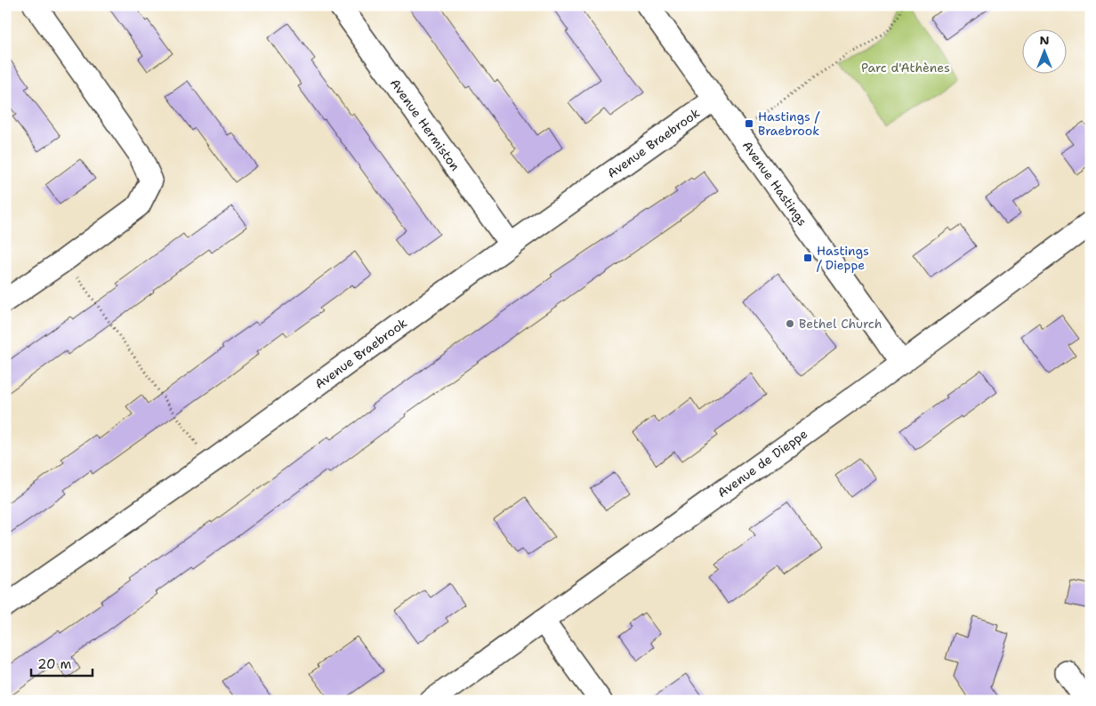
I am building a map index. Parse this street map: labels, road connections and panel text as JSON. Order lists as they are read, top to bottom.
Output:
{
  "streets": {
    "street": [
      "Avenue Hermiston",
      "Avenue Braebrook",
      "Avenue Hastings",
      "Avenue de Dieppe"
    ]
  },
  "crossings": [
    ["Avenue Hermiston", "Avenue Braebrook"],
    ["Avenue Braebrook", "Avenue Hastings"],
    ["Avenue Hastings", "Avenue de Dieppe"]
  ],
  "parks": ["Parc d'Athènes"],
  "places": {
    "transit": ["Hastings / Braebrook", "Hastings / Dieppe"],
    "other": ["Bethel Church"]
  },
  "scale_bar": "20 m",
  "north": "top"
}
